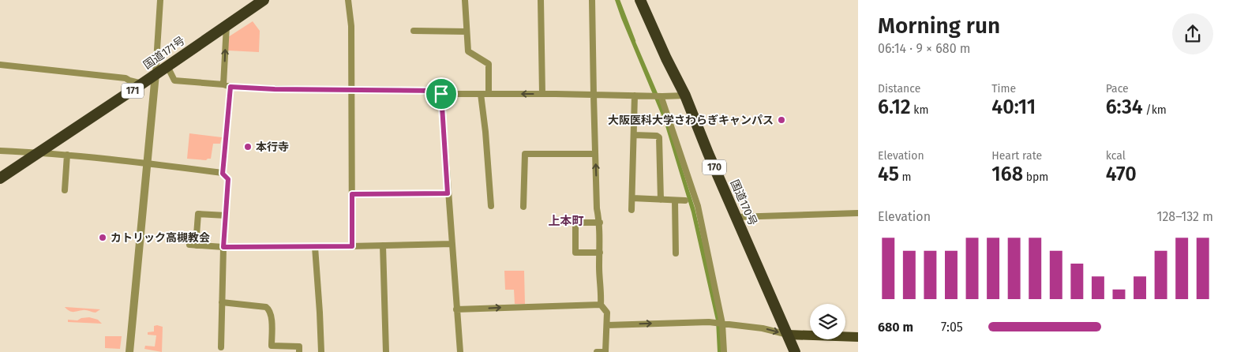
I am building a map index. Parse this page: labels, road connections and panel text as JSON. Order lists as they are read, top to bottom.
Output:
{
  "streets": {
    "highway": [
      "国道171号",
      "171",
      "170",
      "国道170号"
    ]
  },
  "districts": ["上本町"],
  "places": ["大阪医科大学さわらぎキャンパス", "本行寺", "カトリック高槻教会"],
  "page": {
    "heading": ["Morning run", "06:14 · 9 × 680 m"],
    "stats": [
      ["Distance", "6.12 km"],
      ["Time", "40:11"],
      ["Pace", "6:34 /km"],
      ["Elevation", "45 m"],
      ["Heart rate", "168 bpm"],
      ["kcal", "470"]
    ],
    "chart": ["Elevation", "128–132 m"],
    "list": [
      {
        "name": "680 m",
        "note": "7:05"
      }
    ]
  }
}
